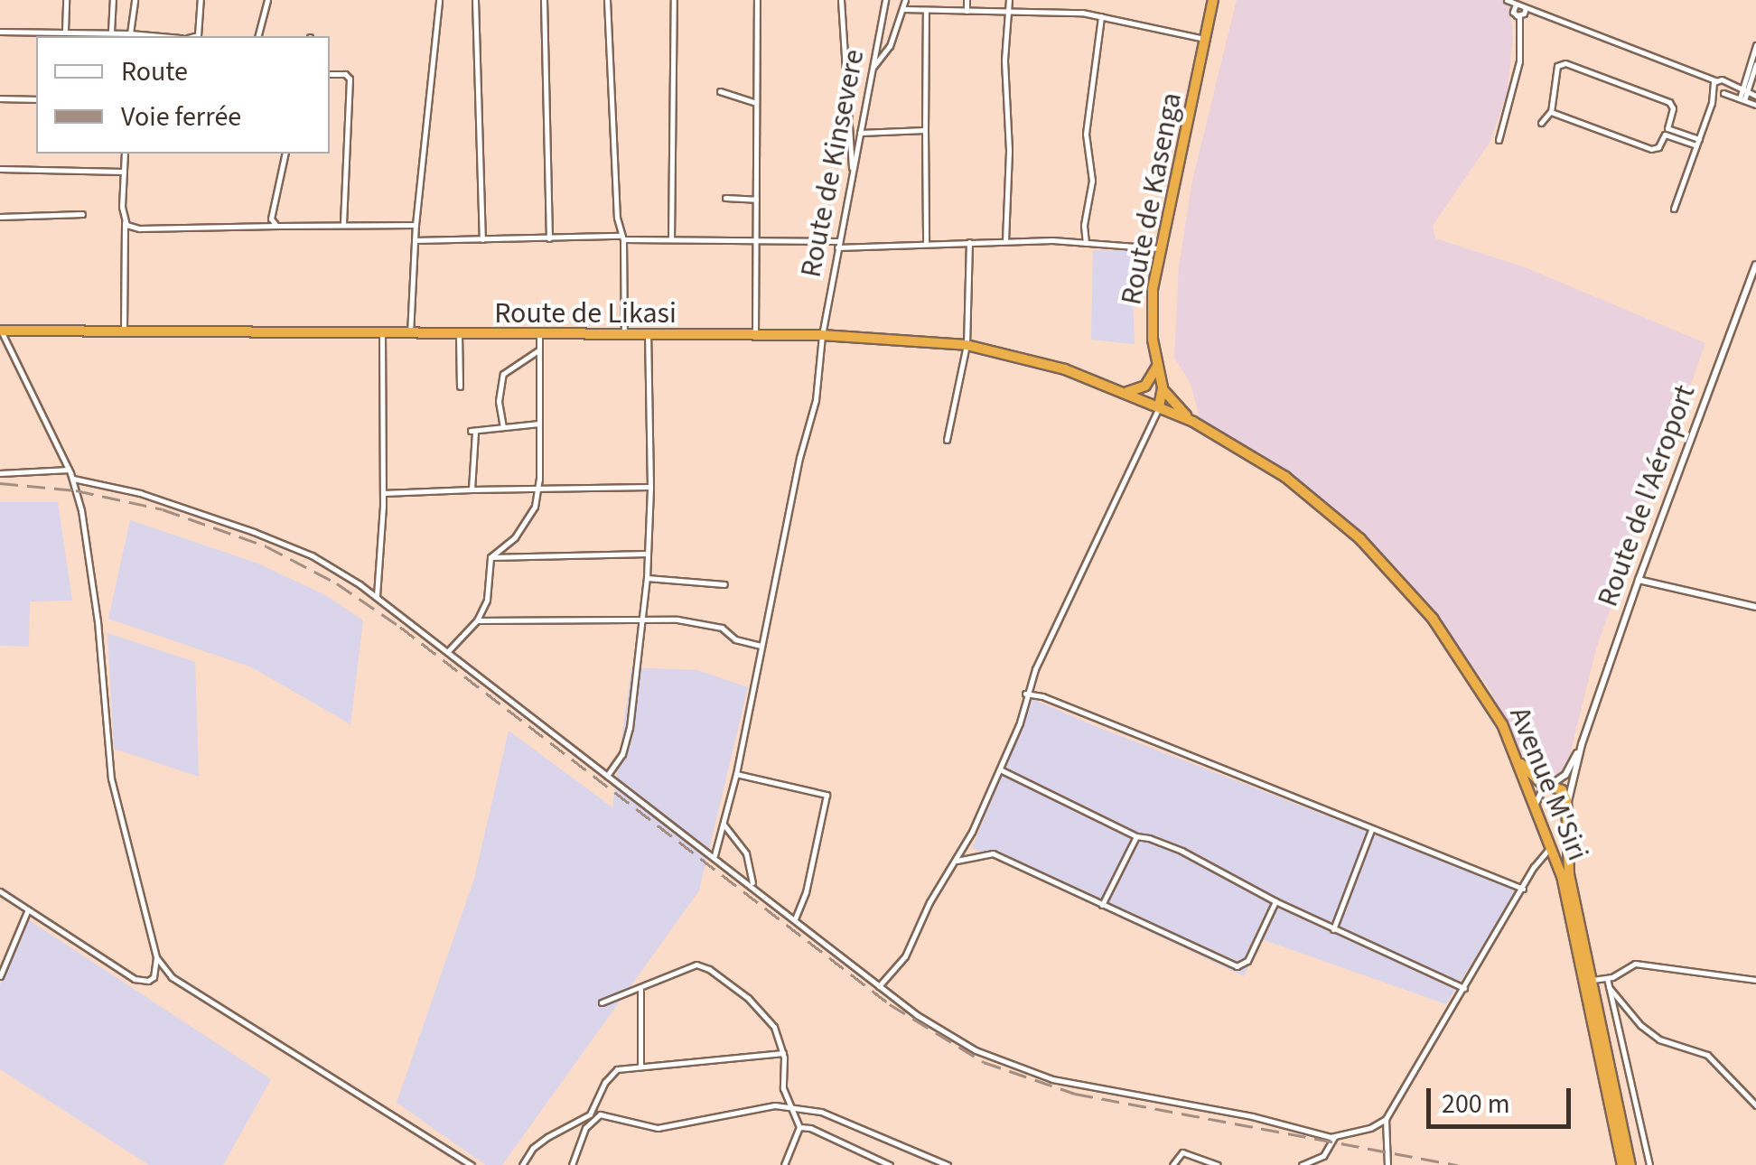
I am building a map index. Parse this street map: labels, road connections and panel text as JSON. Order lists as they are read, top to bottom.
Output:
{
  "streets": {
    "highway": ["Route de Kasenga", "Route de Likasi", "Avenue M'Siri"],
    "main road": ["Route de l'Aéroport"],
    "street": ["Route de Kinsevere"]
  },
  "crossings": [
    ["Route de Kinsevere", "Route de Likasi"],
    ["Route de Kasenga", "Route de Likasi"],
    ["Route de Kasenga", "Avenue M'Siri"],
    ["Route de Likasi", "Avenue M'Siri"],
    ["Route de l'Aéroport", "Avenue M'Siri"]
  ],
  "legend": ["Route", "Voie ferrée"],
  "scale_bar": "200 m"
}
